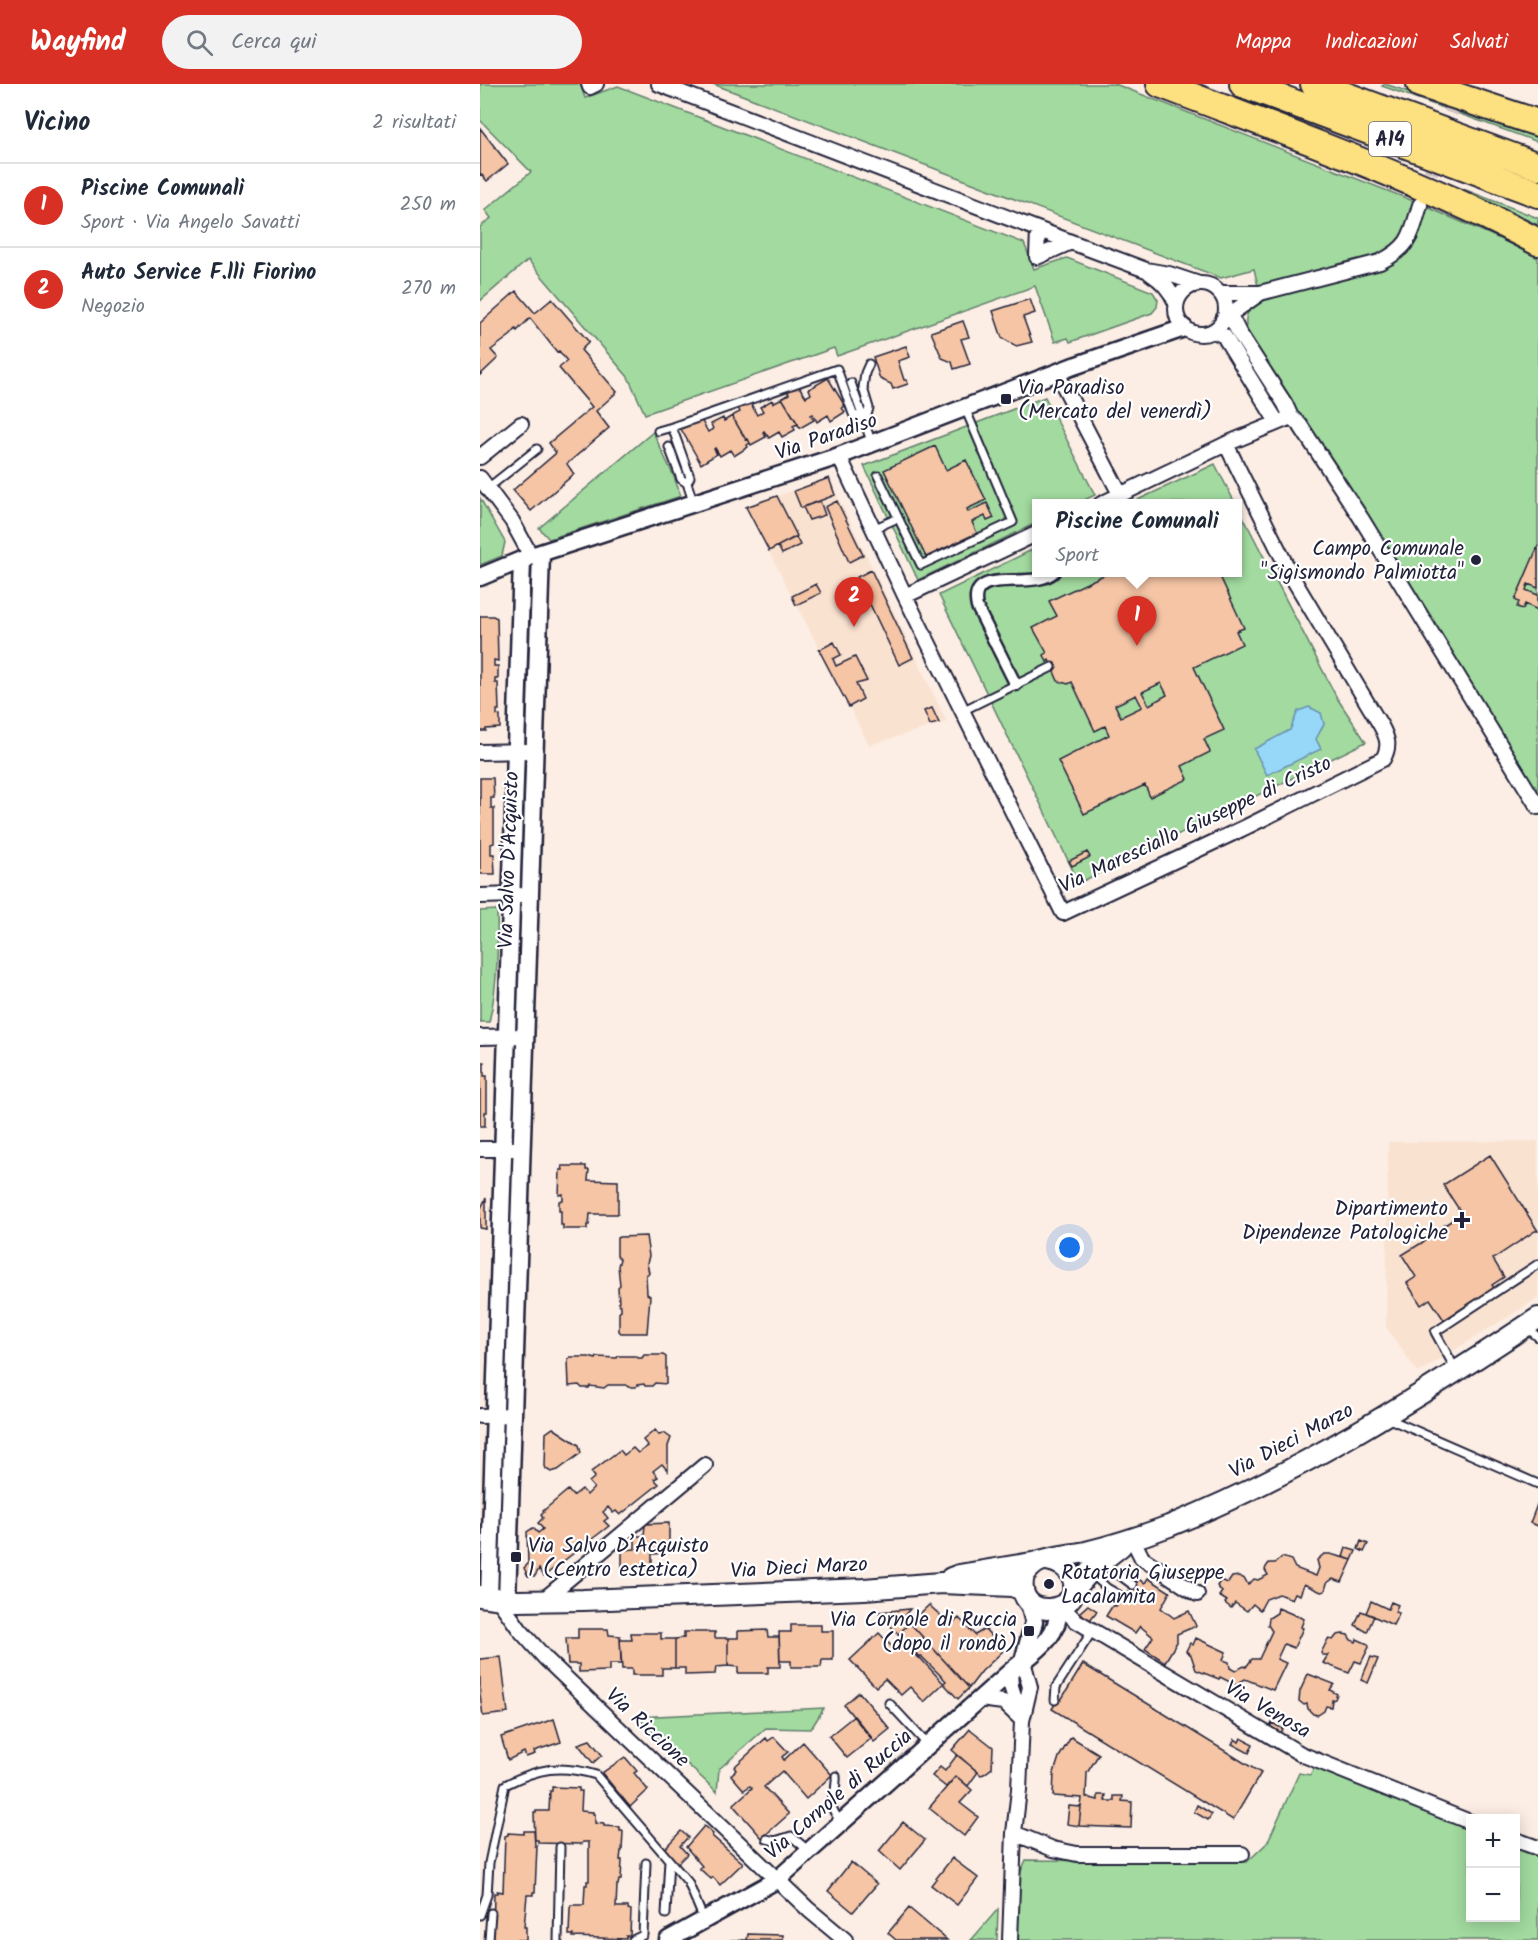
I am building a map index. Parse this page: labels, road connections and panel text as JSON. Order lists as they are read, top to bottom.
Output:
{
  "streets": {
    "highway": ["A14"],
    "main road": ["Via Dieci Marzo"],
    "street": [
      "Via Paradiso",
      "Via Maresciallo Giuseppe di Cristo",
      "Via Salvo D'Acquisto",
      "Via Venosa",
      "Via Riccione",
      "Via Cornole di Ruccia"
    ]
  },
  "crossings": [
    ["Via Paradiso", "Via Maresciallo Giuseppe di Cristo"],
    ["Via Paradiso", "Via Salvo D'Acquisto"],
    ["Via Salvo D'Acquisto", "Via Dieci Marzo"],
    ["Via Salvo D'Acquisto", "Via Riccione"],
    ["Via Dieci Marzo", "Via Venosa"],
    ["Via Dieci Marzo", "Via Riccione"],
    ["Via Dieci Marzo", "Via Cornole di Ruccia"],
    ["Via Venosa", "Via Cornole di Ruccia"],
    ["Via Riccione", "Via Cornole di Ruccia"]
  ],
  "places": {
    "transit": ["Via Paradiso (Mercato del venerdì)", "Via Salvo D’Acquisto 1 (Centro estetica)", "Via Cornole di Ruccia (dopo il rondò)"],
    "other": ["Campo Comunale \"Sigismondo Palmiotta\"", "Rotatoria Giuseppe Lacalamita"],
    "health": ["Dipartimento Dipendenze Patologiche"]
  },
  "page": {
    "header": "Wayfind",
    "search": "Cerca qui",
    "nav": ["Mappa", "Indicazioni", "Salvati"],
    "heading": ["Vicino", "2 risultati"],
    "list": [
      {
        "mark": "1",
        "name": "Piscine Comunali",
        "note": "Sport · Via Angelo Savatti",
        "value": "250 m"
      },
      {
        "mark": "2",
        "name": "Auto Service F.lli Fiorino",
        "note": "Negozio",
        "value": "270 m"
      }
    ],
    "popup": ["Piscine Comunali", "Sport"],
    "pins": ["2", "1"],
    "map_buttons": ["+", "−"]
  }
}
